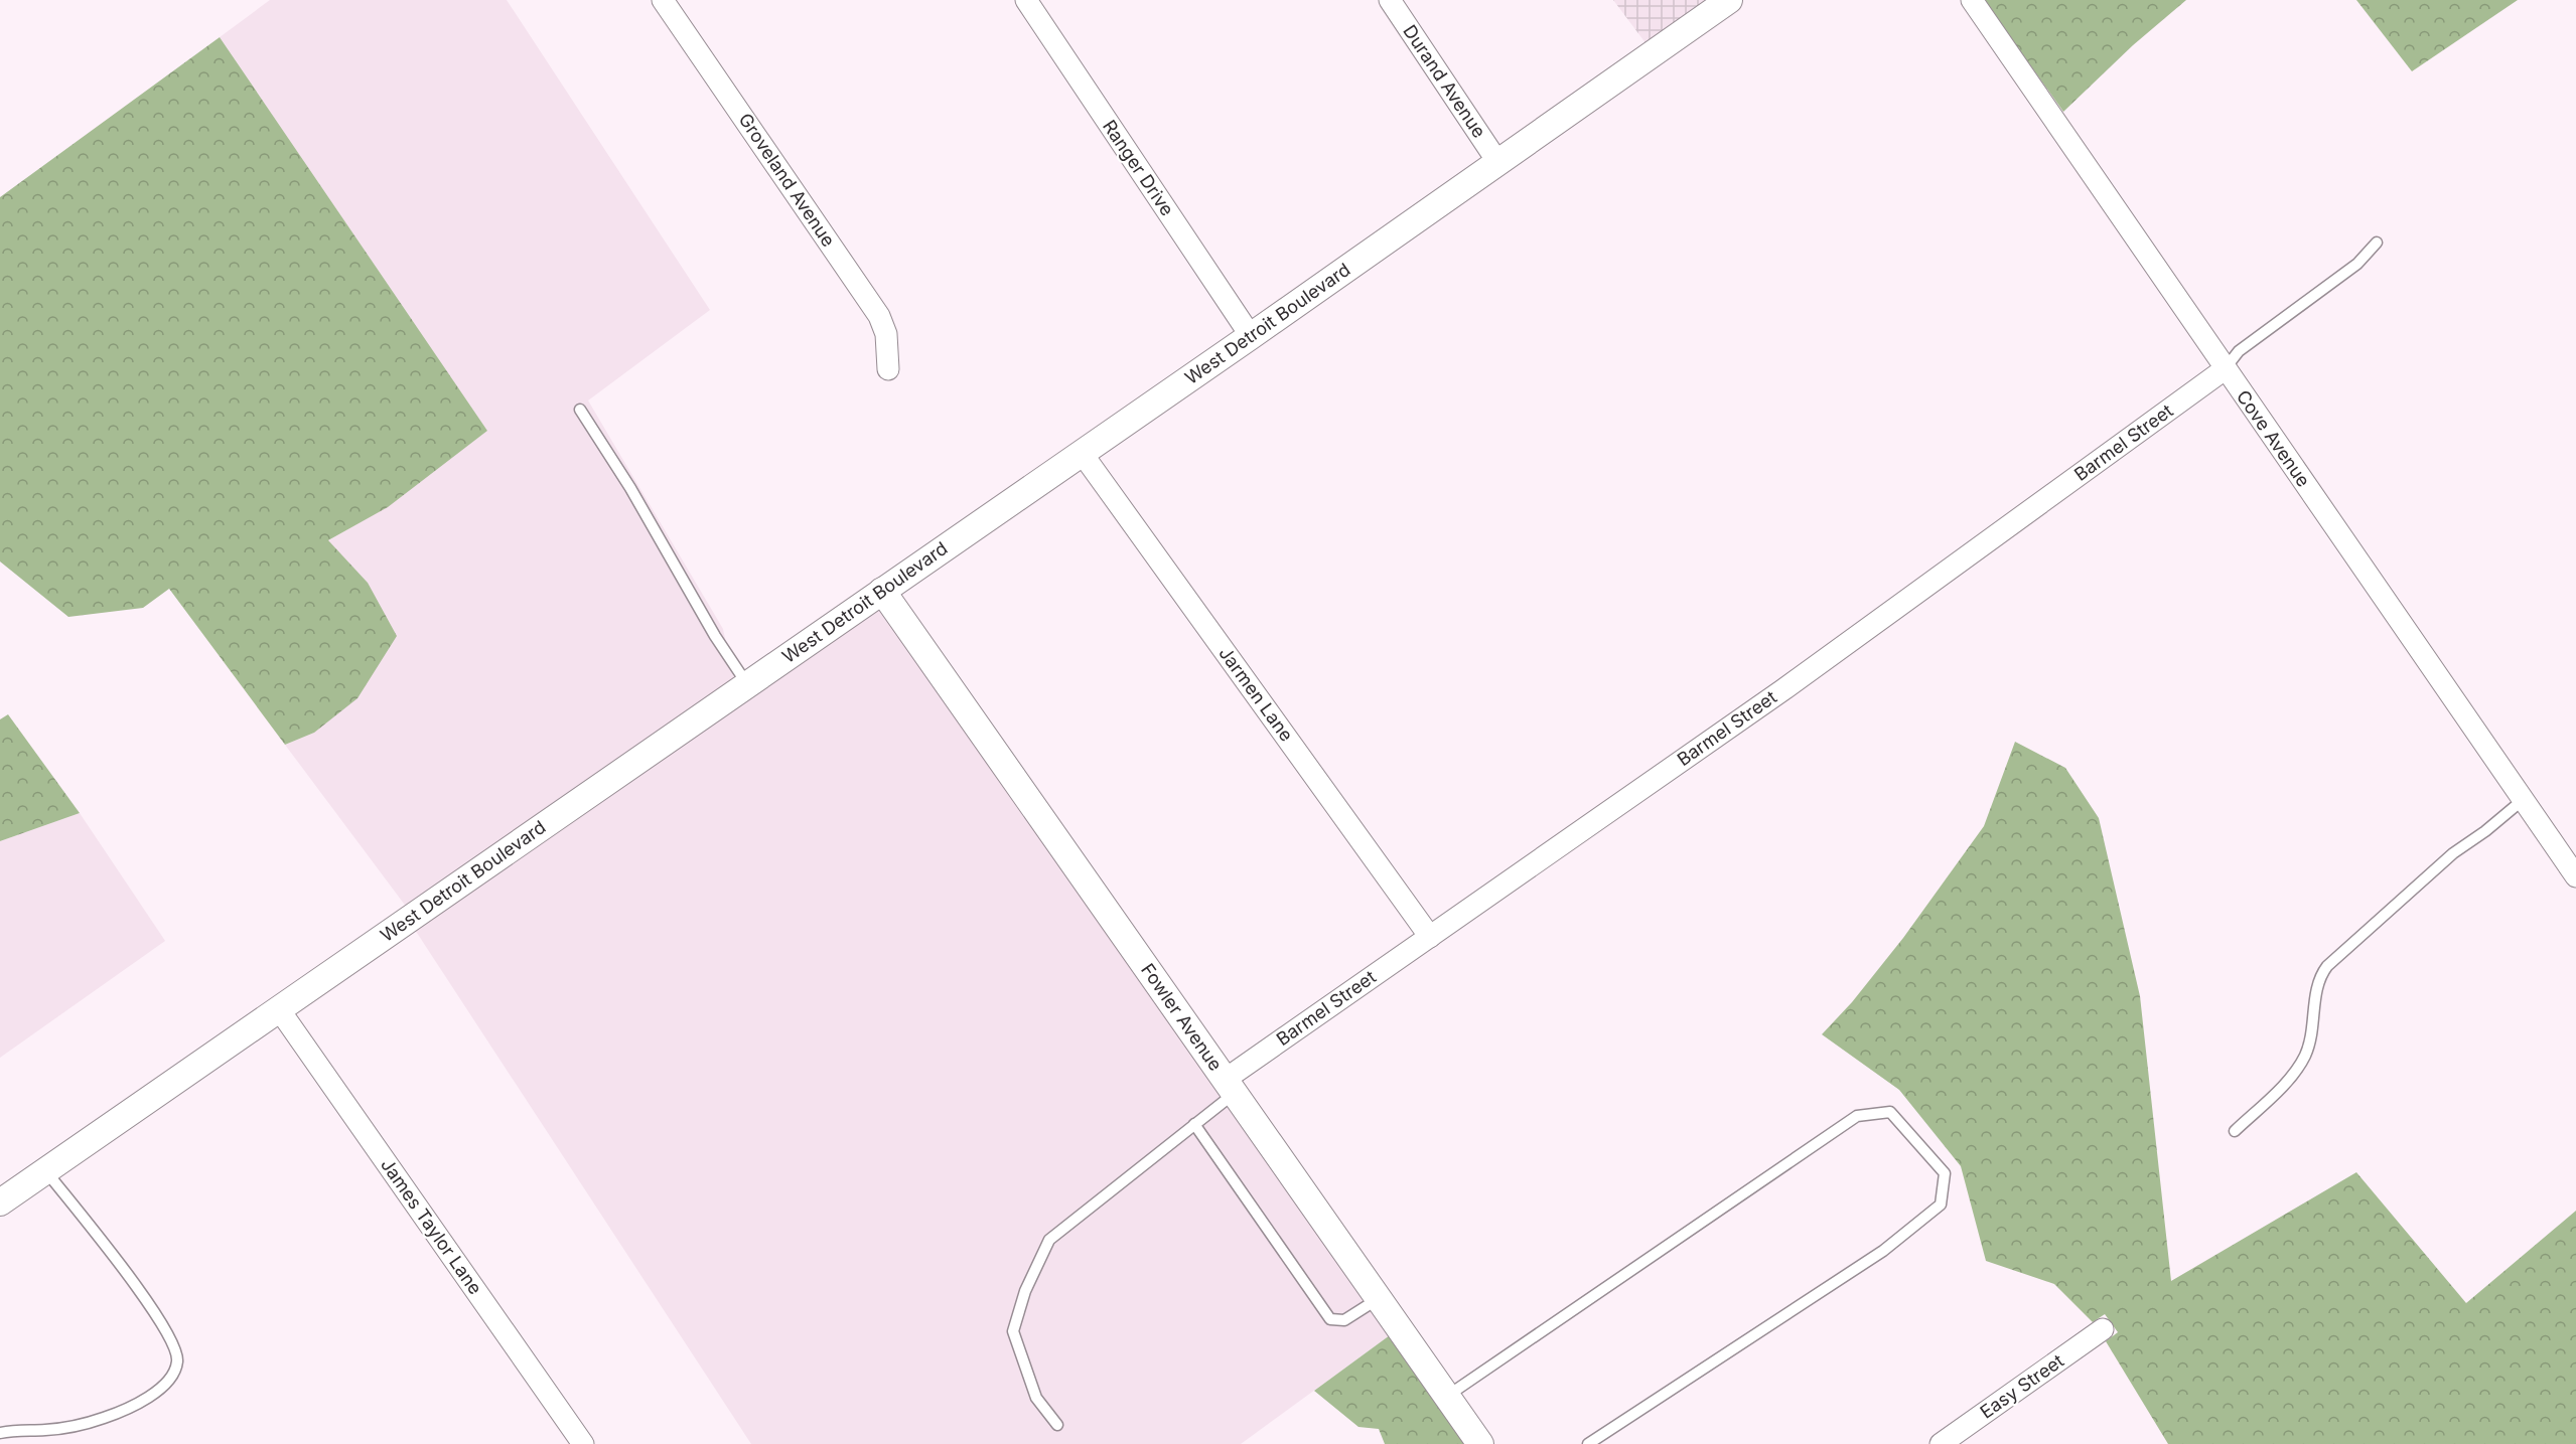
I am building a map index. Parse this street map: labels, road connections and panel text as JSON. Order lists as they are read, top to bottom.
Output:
{
  "streets": {
    "street": [
      "Durand Avenue",
      "Ranger Drive",
      "Groveland Avenue",
      "West Detroit Boulevard",
      "Cove Avenue",
      "Barmel Street",
      "Jarmen Lane",
      "Fowler Avenue",
      "James Taylor Lane",
      "Easy Street"
    ]
  },
  "crossings": [
    ["Durand Avenue", "West Detroit Boulevard"],
    ["Ranger Drive", "West Detroit Boulevard"],
    ["West Detroit Boulevard", "Jarmen Lane"],
    ["West Detroit Boulevard", "Fowler Avenue"],
    ["West Detroit Boulevard", "James Taylor Lane"],
    ["Cove Avenue", "Barmel Street"],
    ["Barmel Street", "Jarmen Lane"],
    ["Barmel Street", "Fowler Avenue"]
  ]
}
